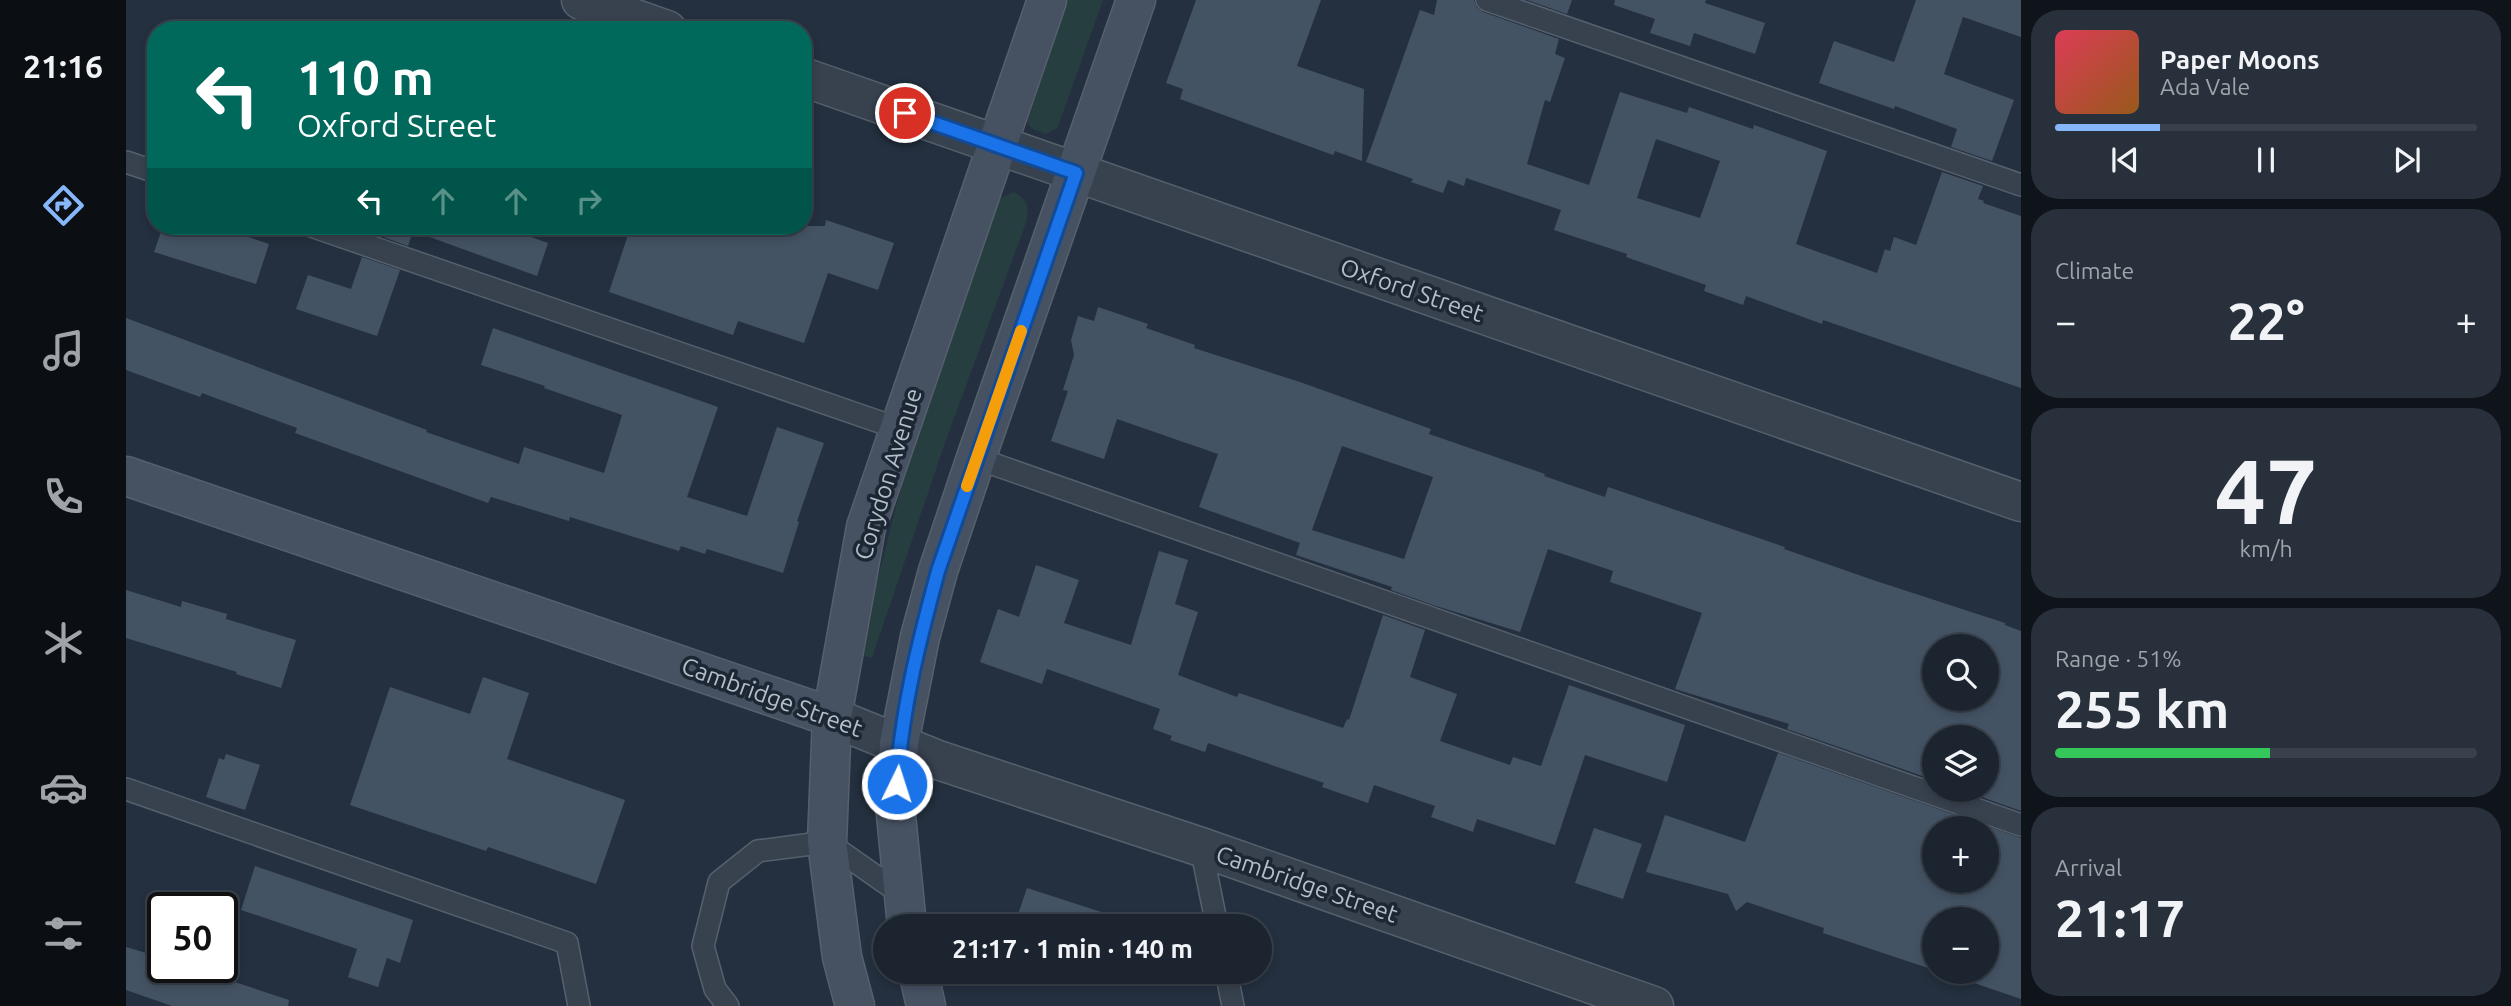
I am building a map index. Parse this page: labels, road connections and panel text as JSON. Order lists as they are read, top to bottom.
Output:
{
  "streets": {
    "main road": ["Corydon Avenue", "Cambridge Street"],
    "street": ["Oxford Street"]
  },
  "crossings": [
    ["Oxford Street", "Corydon Avenue"],
    ["Corydon Avenue", "Cambridge Street"]
  ],
  "page": {
    "tabs": "21:16",
    "turn": ["110 m", "Oxford Street"],
    "song": ["Paper Moons", "Ada Vale"],
    "tile": [
      "Climate",
      ["47", "km/h"],
      ["Range · 51%", "255 km"],
      ["Arrival", "21:17"]
    ],
    "heat": ["−", "22°", "+"],
    "map_buttons": ["+", "−"],
    "limit": "50",
    "trip": "21:17 · 1 min · 140 m"
  }
}
